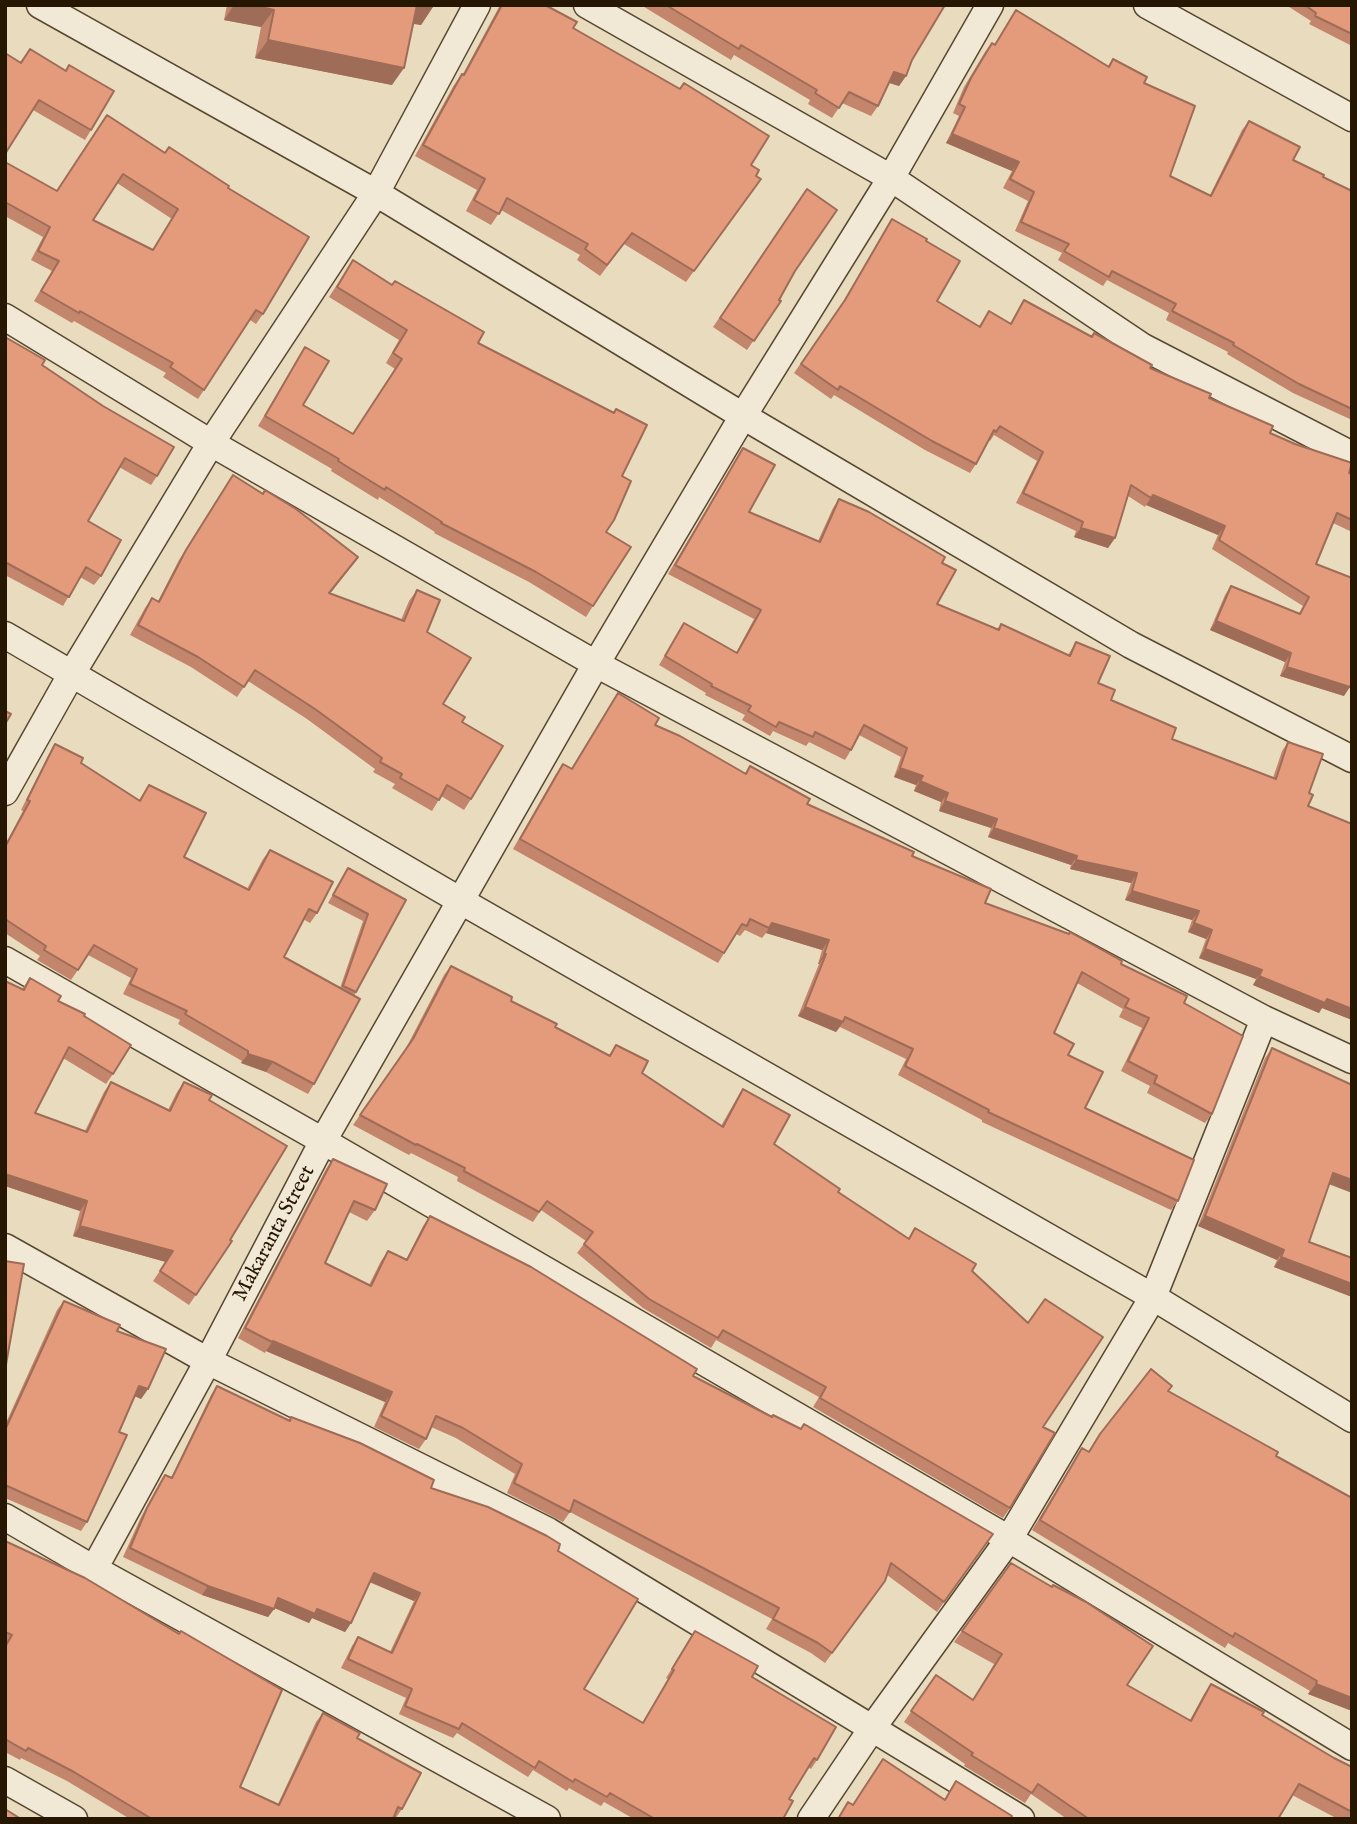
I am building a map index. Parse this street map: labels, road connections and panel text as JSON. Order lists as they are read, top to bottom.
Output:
{
  "streets": {
    "street": ["Makaranta Street"]
  }
}
